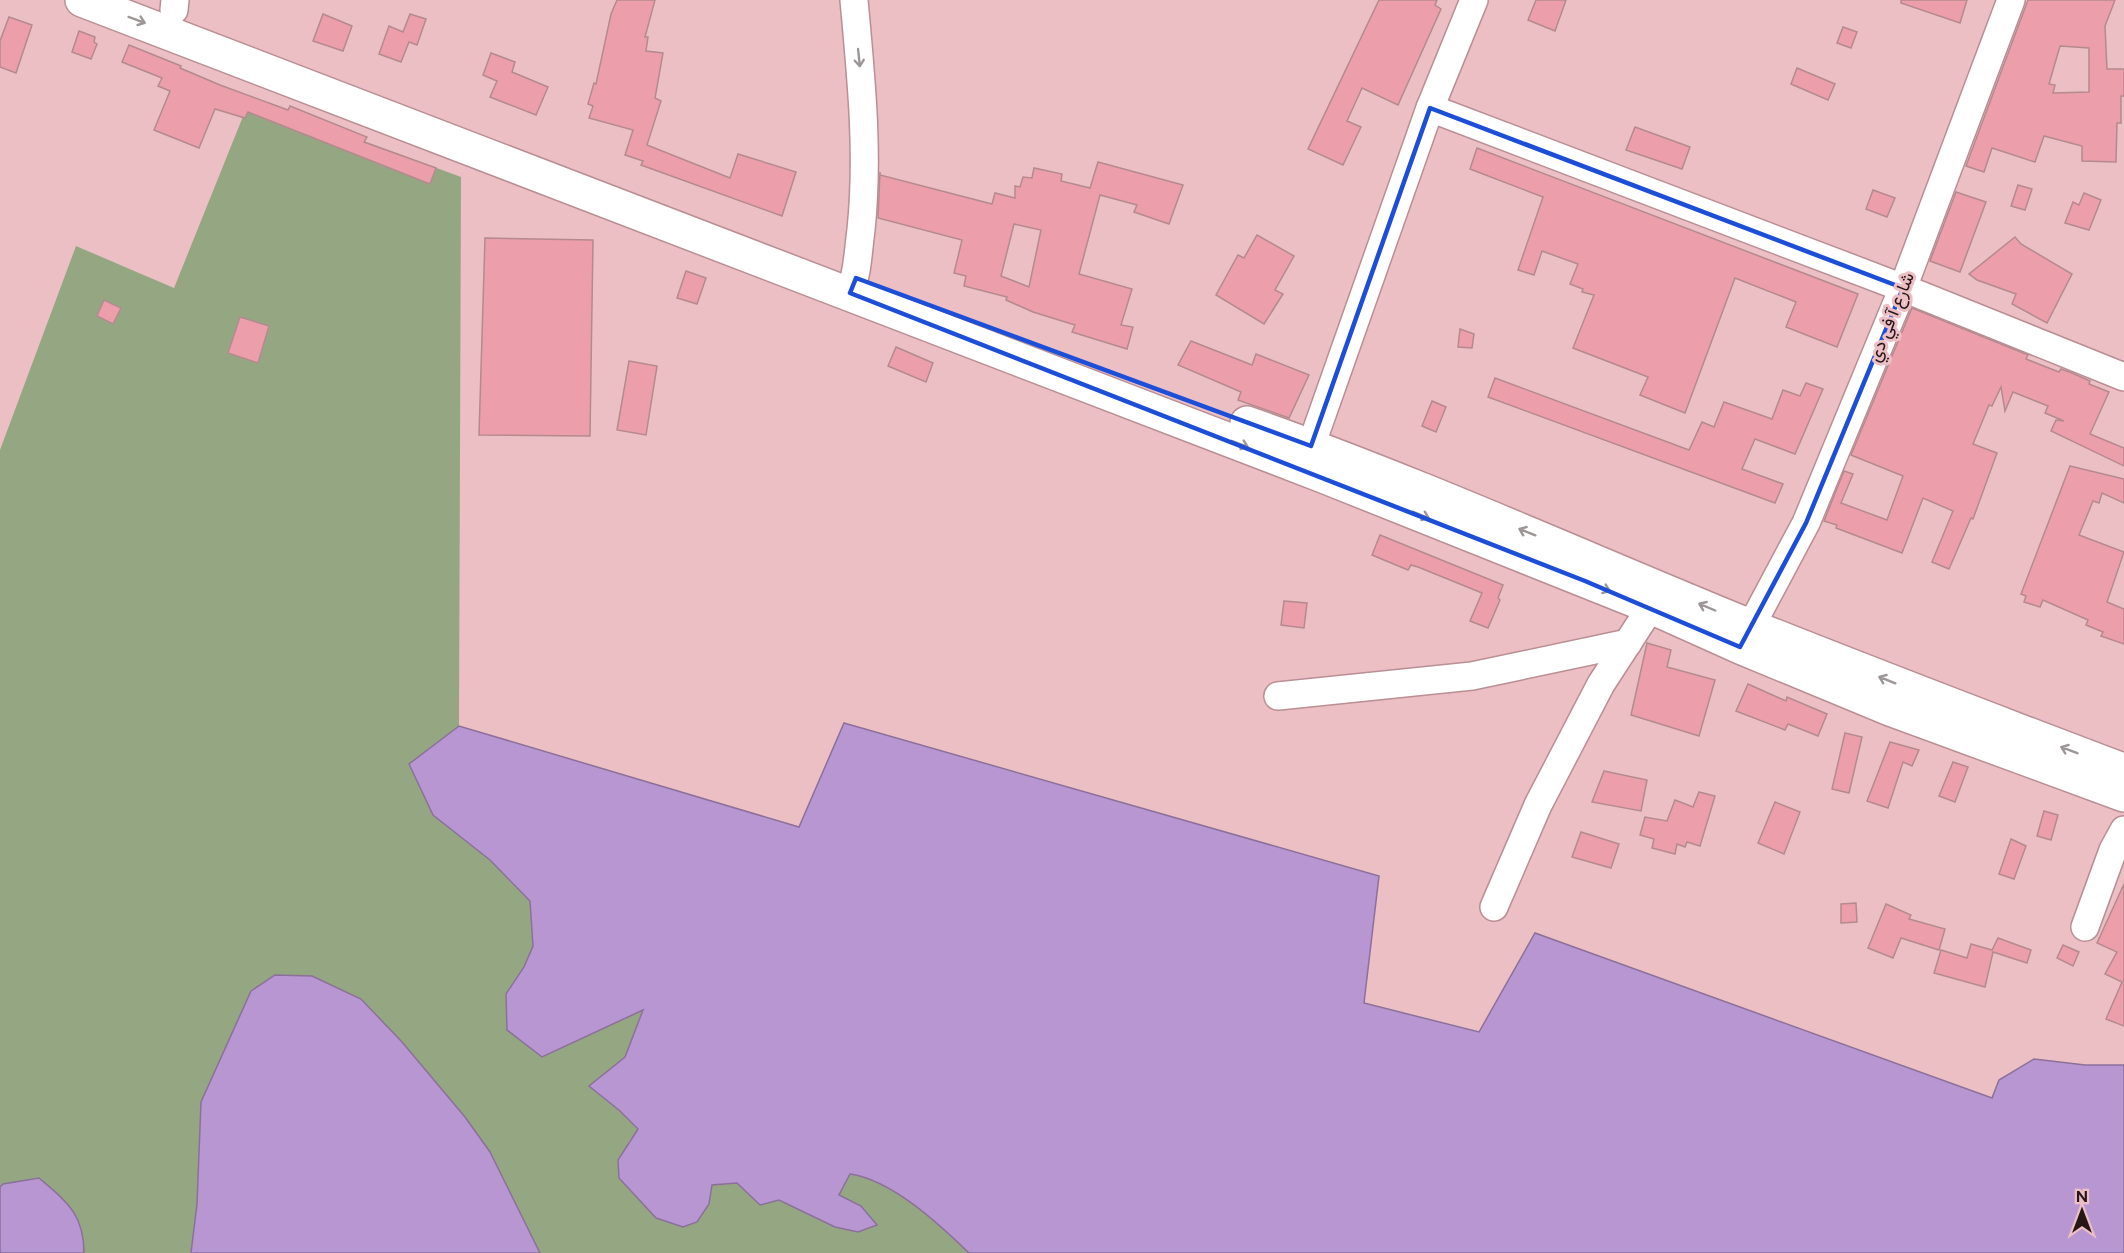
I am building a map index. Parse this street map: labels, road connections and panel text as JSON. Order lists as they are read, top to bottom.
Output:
{
  "streets": {
    "street": ["شارع آ في دي"]
  },
  "north": "top"
}
